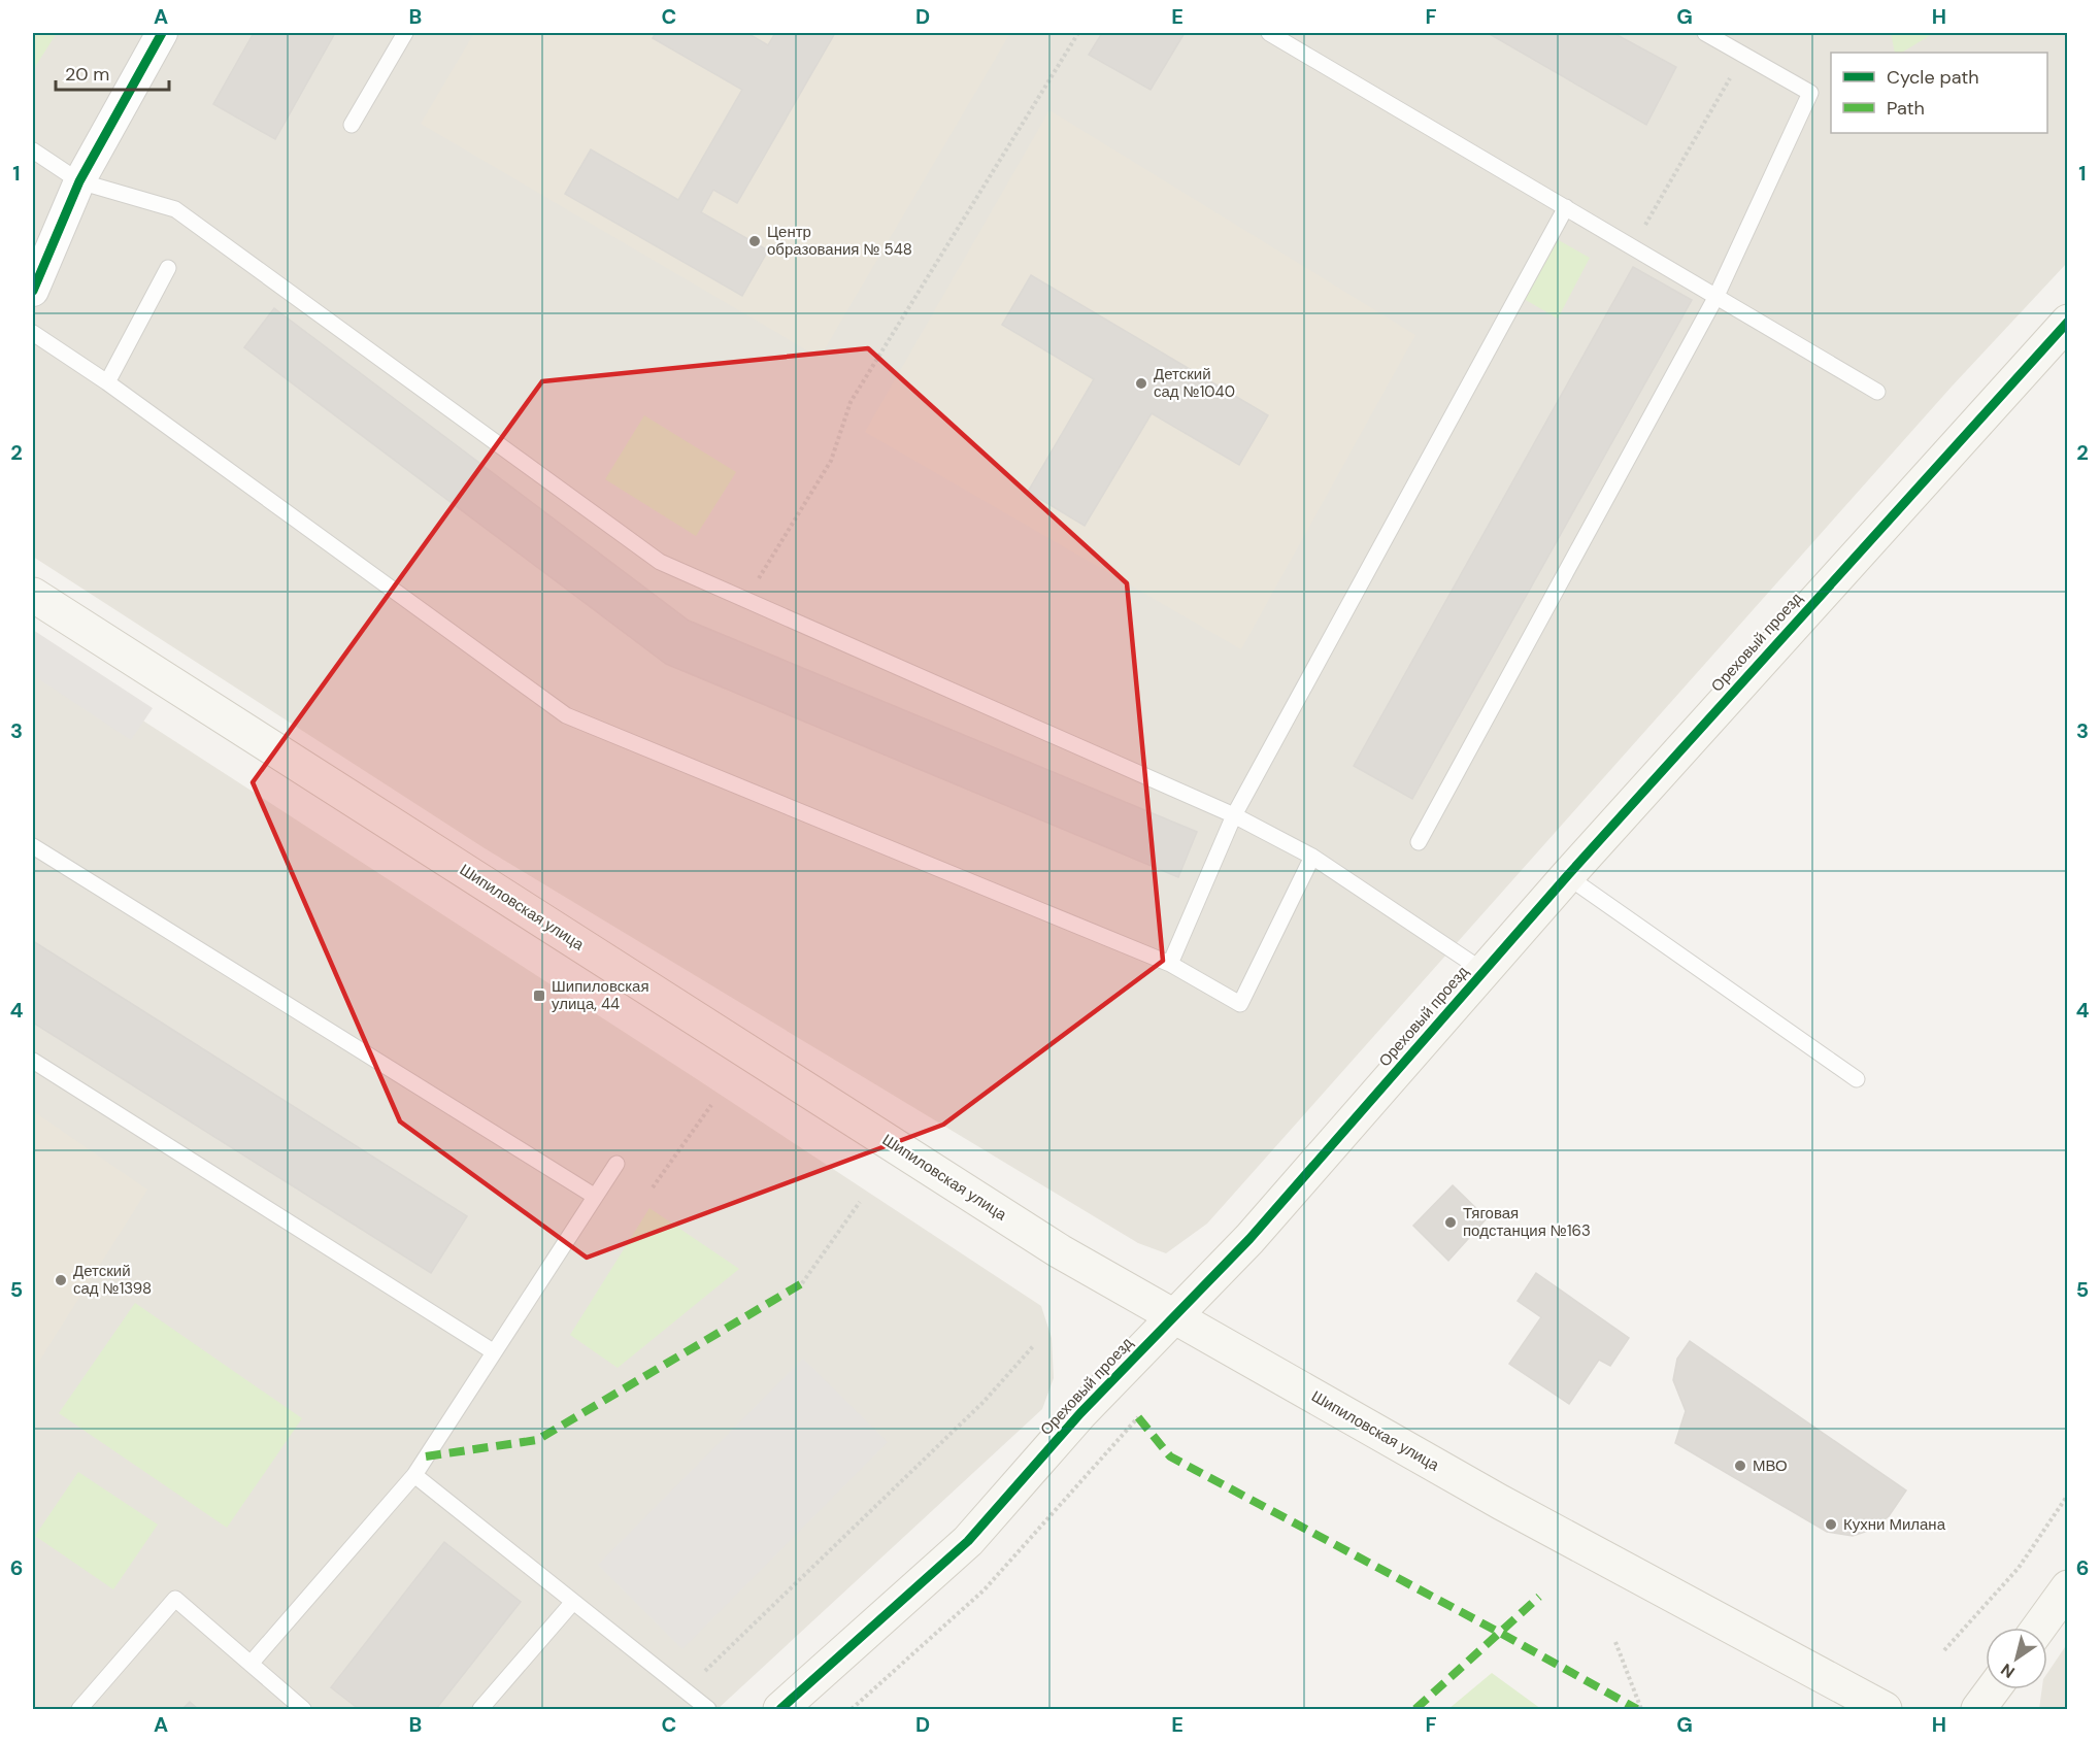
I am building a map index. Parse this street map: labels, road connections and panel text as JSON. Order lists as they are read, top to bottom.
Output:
{
  "streets": {
    "main road": ["Ореховый проезд", "Шипиловская улица"]
  },
  "crossings": [
    ["Ореховый проезд", "Шипиловская улица"]
  ],
  "places": {
    "other": [
      "Центр образования № 548",
      "Детский сад №1040",
      "Тяговая подстанция №163",
      "Детский сад №1398",
      "МВО",
      "Кухни Милана"
    ],
    "transit": ["Шипиловская улица, 44"]
  },
  "legend": ["Cycle path", "Path"],
  "scale_bar": "20 m",
  "north": "bottom left",
  "grid": {
    "columns": [
      "A",
      "B",
      "C",
      "D",
      "E",
      "F",
      "G",
      "H"
    ],
    "rows": [
      "1",
      "2",
      "3",
      "4",
      "5",
      "6"
    ]
  }
}
